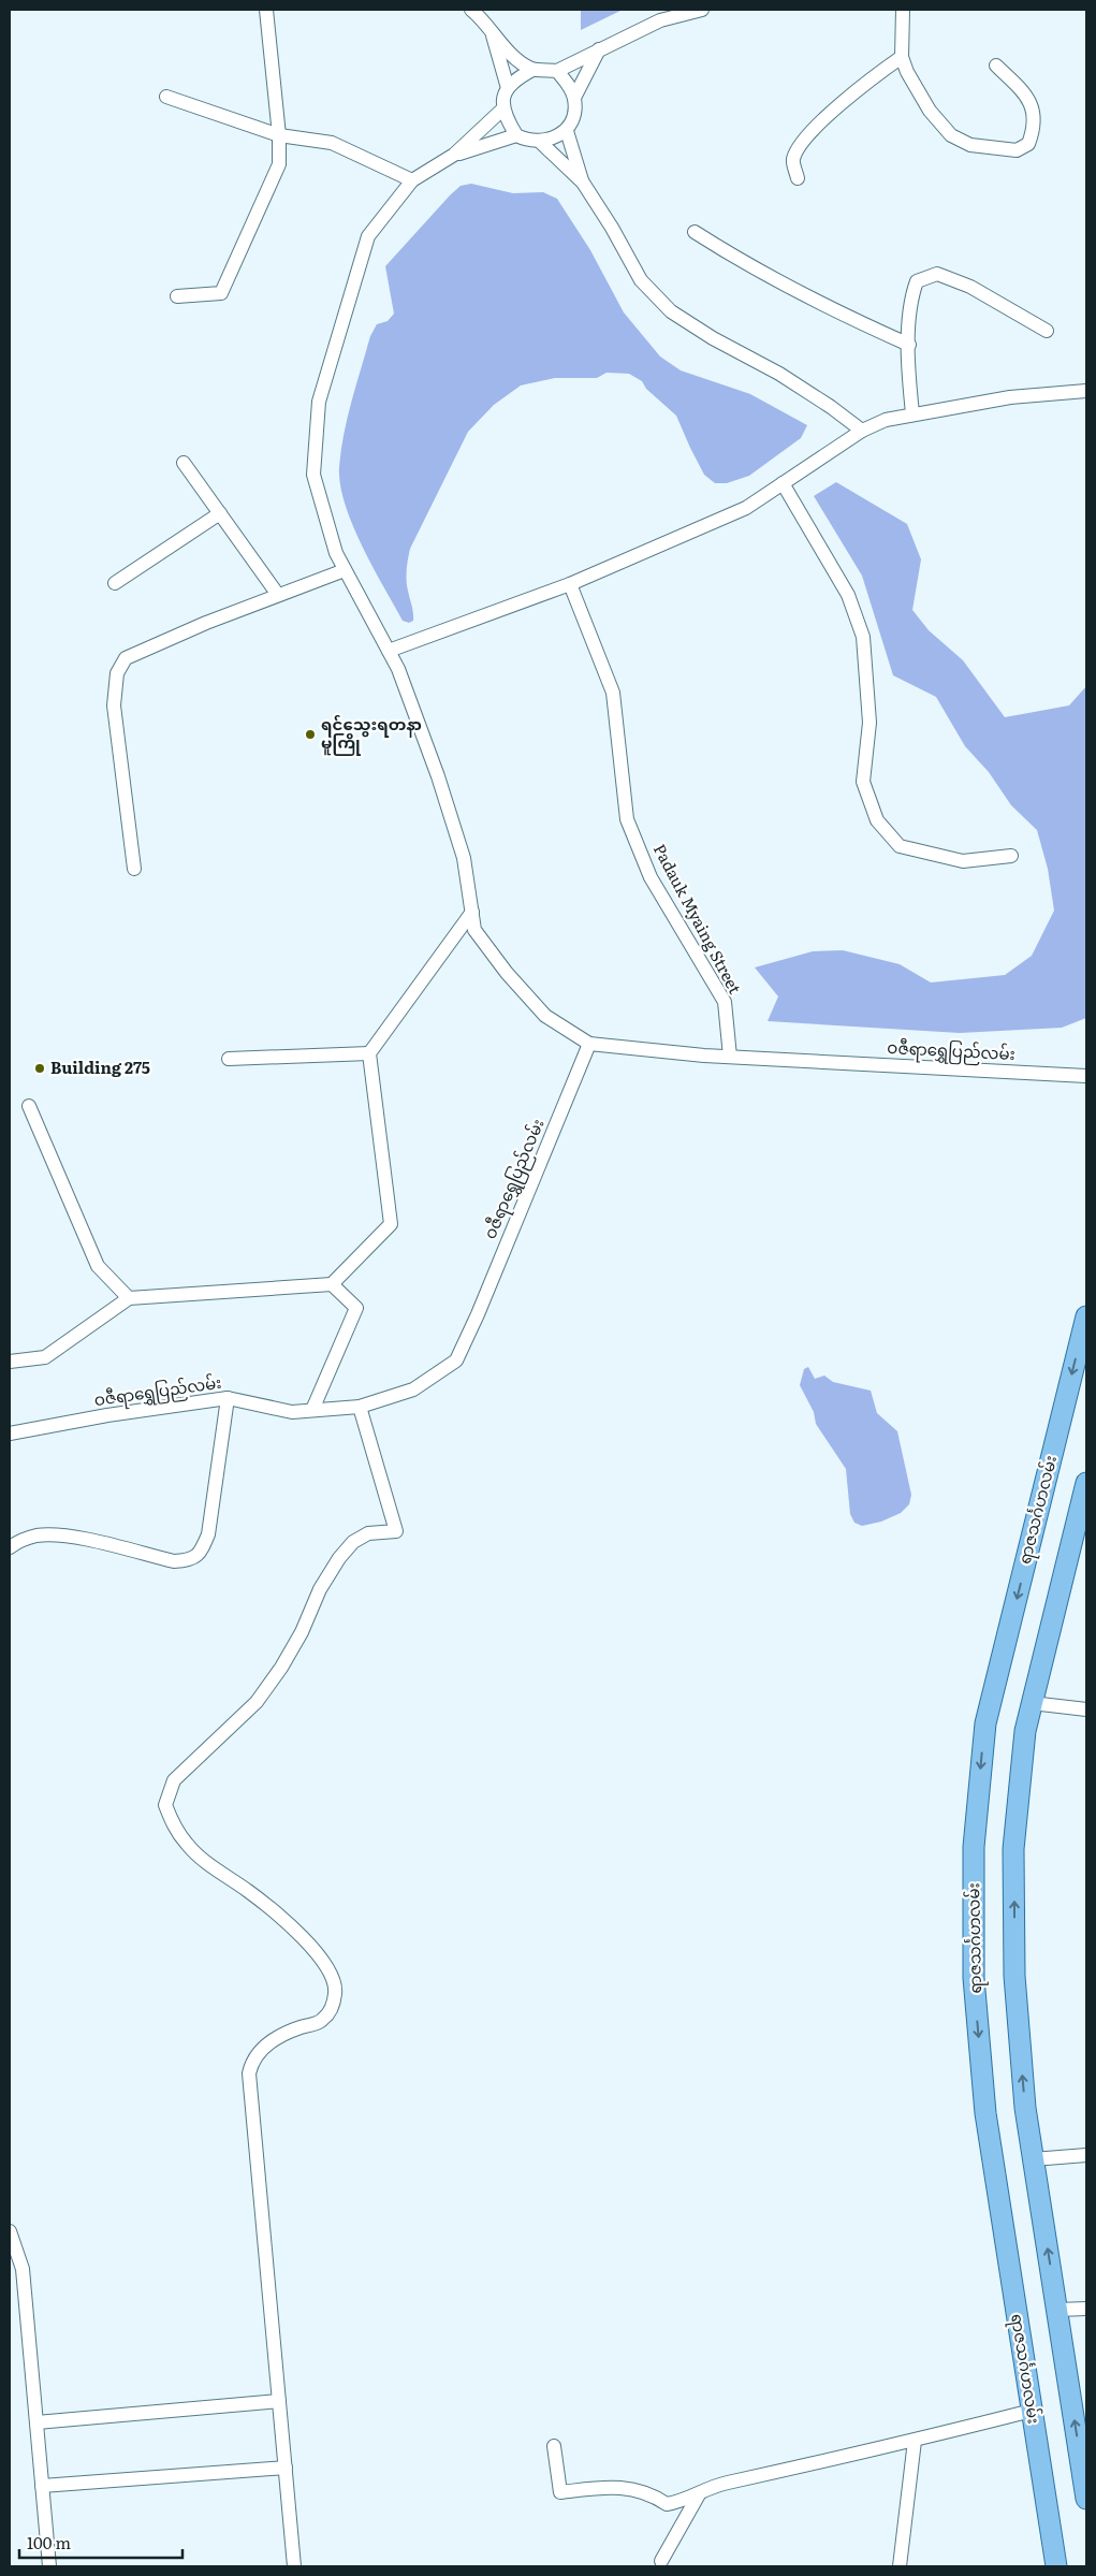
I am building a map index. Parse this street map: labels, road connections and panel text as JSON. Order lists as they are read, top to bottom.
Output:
{
  "streets": {
    "main road": ["ရာဇသင်္ဂဟလမ်း"],
    "street": ["Padauk Myaing Street", "ဝဇီရာရွှေပြည်လမ်း"]
  },
  "crossings": [
    ["Padauk Myaing Street", "ဝဇီရာရွှေပြည်လမ်း"]
  ],
  "places": ["ရင်သွေးရတနာ မူကြို", "Building 275"],
  "scale_bar": "100 m"
}
